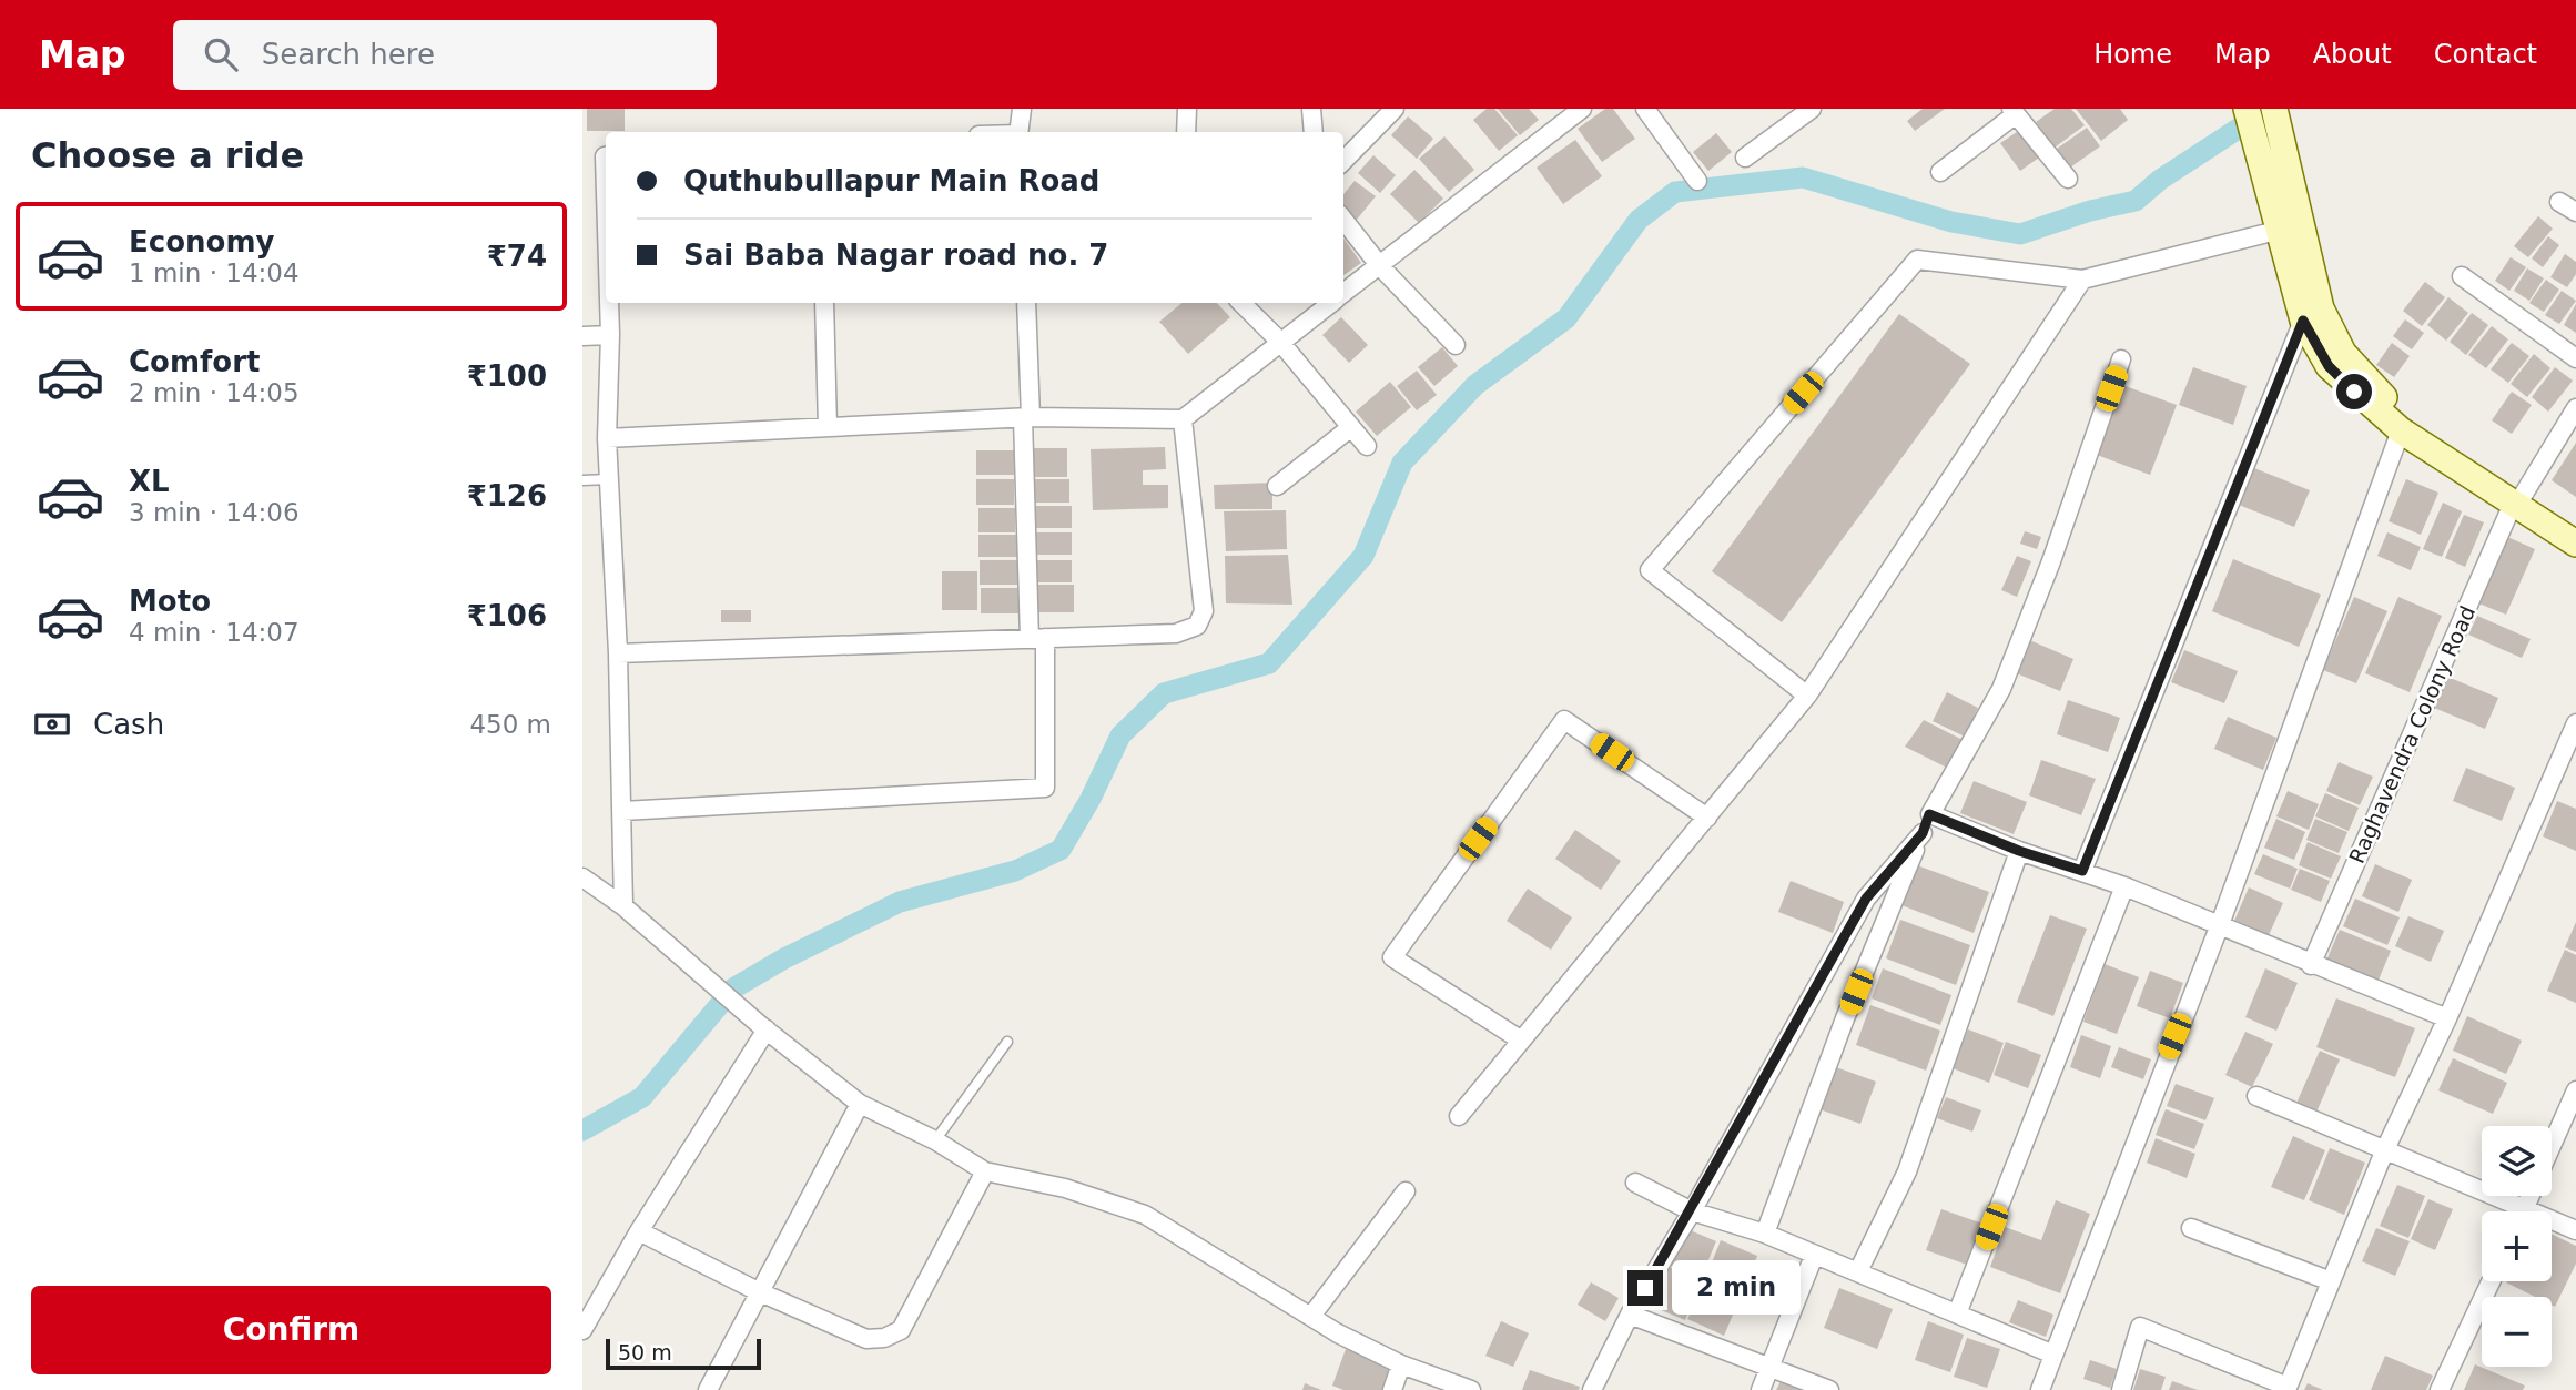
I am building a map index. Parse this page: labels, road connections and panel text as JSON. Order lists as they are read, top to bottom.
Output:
{
  "streets": {
    "street": ["Raghavendra Colony Road"]
  },
  "scale_bar": "50 m",
  "page": {
    "header": "Map",
    "search": "Search here",
    "nav": [
      "Home",
      "Map",
      "About",
      "Contact"
    ],
    "heading": "Choose a ride",
    "banner": ["Quthubullapur Main Road", "Sai Baba Nagar road no. 7"],
    "list": [
      {
        "name": "Economy",
        "note": "1 min · 14:04",
        "value": "₹74"
      },
      {
        "name": "Comfort",
        "note": "2 min · 14:05",
        "value": "₹100"
      },
      {
        "name": "XL",
        "note": "3 min · 14:06",
        "value": "₹126"
      },
      {
        "name": "Moto",
        "note": "4 min · 14:07",
        "value": "₹106"
      }
    ],
    "pay": ["Cash", "450 m"],
    "map_buttons": ["+", "−"],
    "bubble": "2 min",
    "buttons": "Confirm",
    "scale": "50 m"
  }
}
